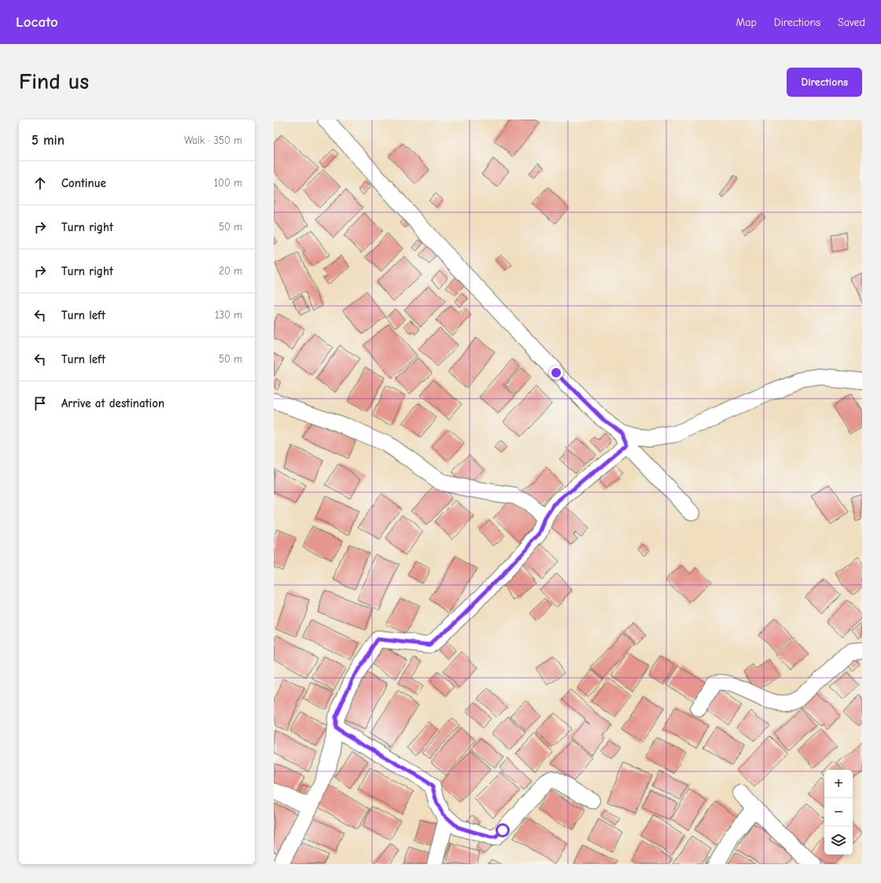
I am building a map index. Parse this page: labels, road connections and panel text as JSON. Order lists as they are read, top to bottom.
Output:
{
  "page": {
    "header": "Locato",
    "nav": ["Map", "Directions", "Saved"],
    "buttons": "Directions",
    "title": "Find us",
    "heading": ["5 min", "Walk · 350 m"],
    "list": [
      ["Continue", "100 m"],
      ["Turn right", "50 m"],
      ["Turn right", "20 m"],
      ["Turn left", "130 m"],
      ["Turn left", "50 m"],
      "Arrive at destination"
    ],
    "map_buttons": ["+", "−"]
  }
}
